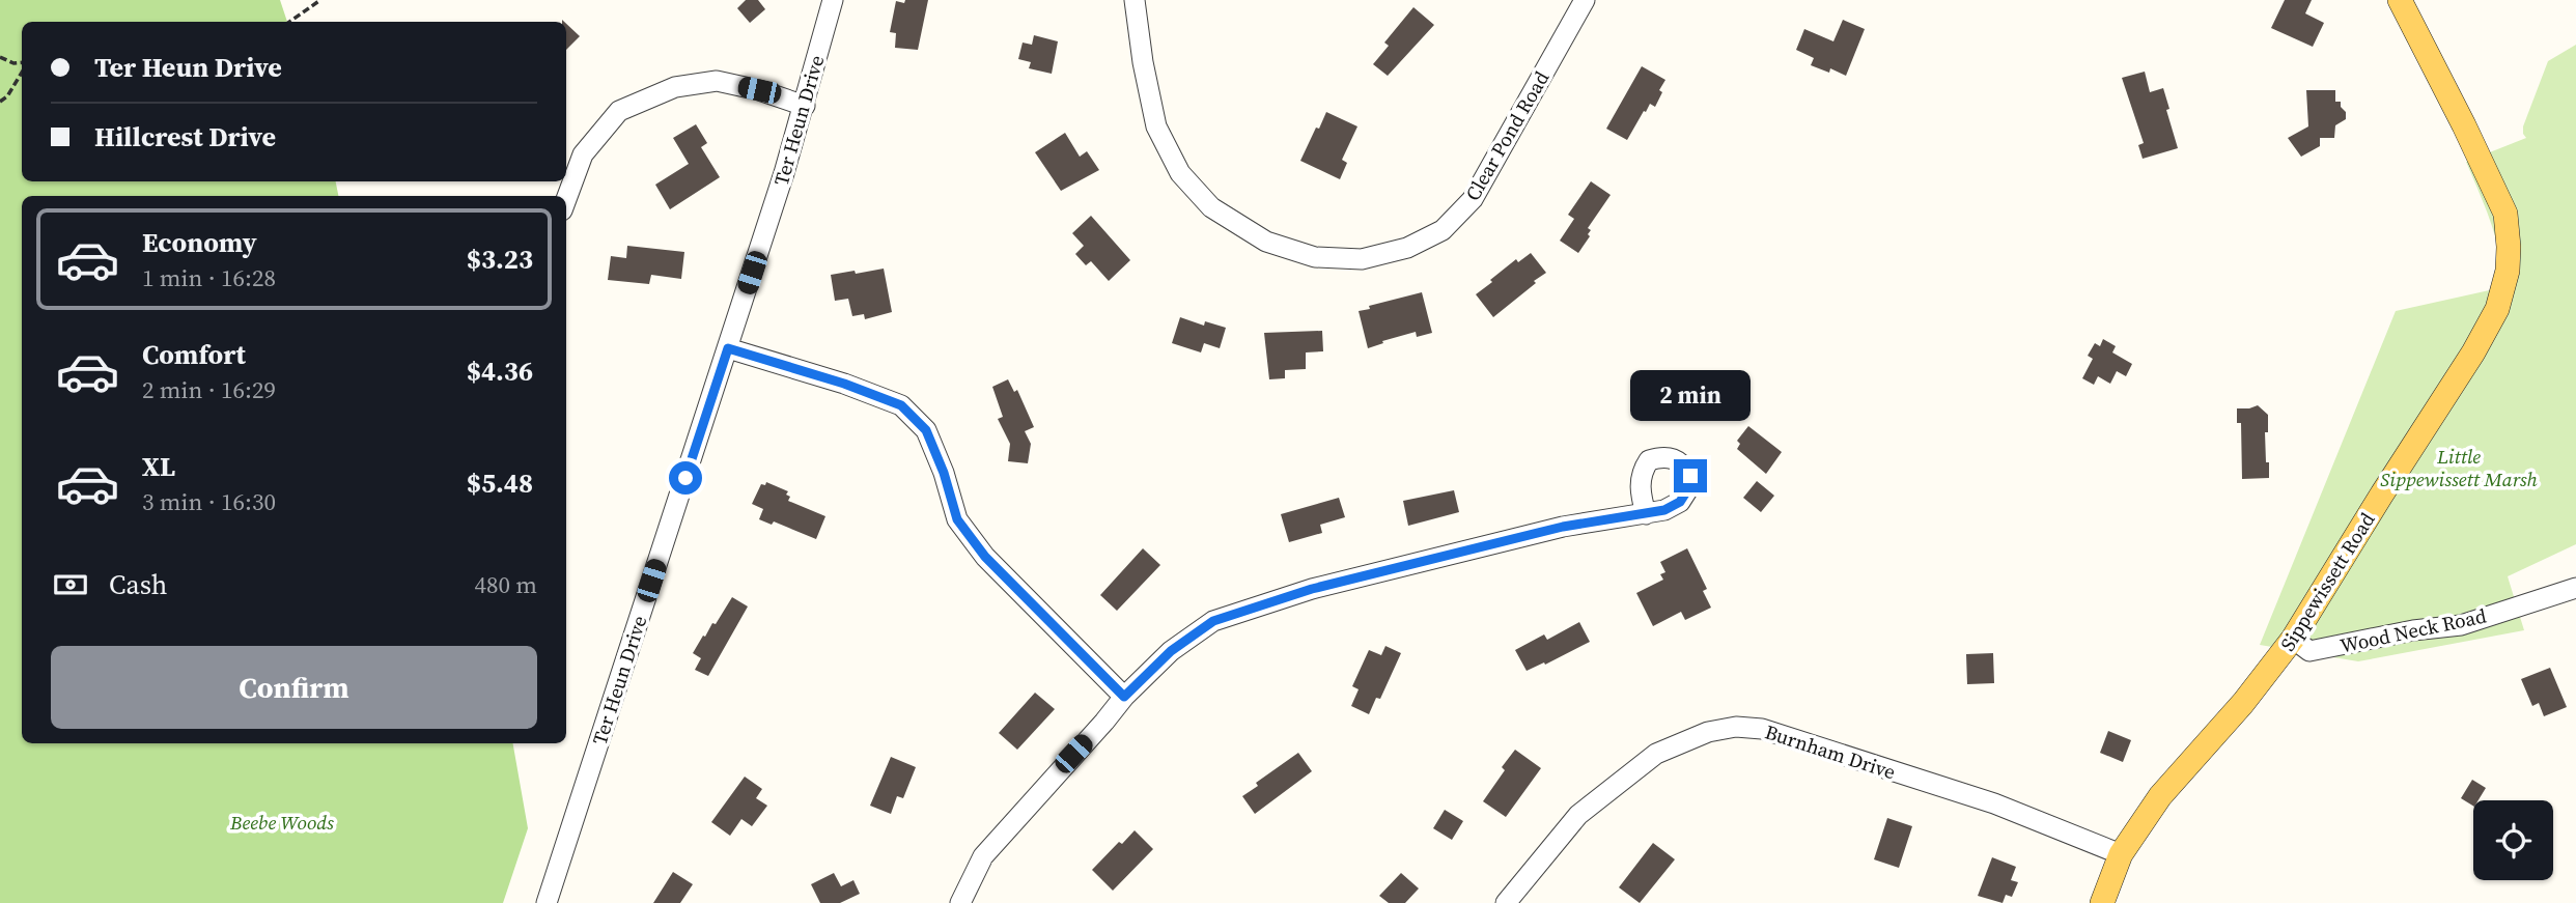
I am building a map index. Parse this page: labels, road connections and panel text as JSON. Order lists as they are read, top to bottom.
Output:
{
  "streets": {
    "main road": ["Sippewissett Road"],
    "street": [
      "Ter Heun Drive",
      "Clear Pond Road",
      "Wood Neck Road",
      "Burnham Drive"
    ]
  },
  "crossings": [
    ["Sippewissett Road", "Wood Neck Road"],
    ["Sippewissett Road", "Burnham Drive"]
  ],
  "parks": ["Little Sippewissett Marsh", "Beebe Woods"],
  "page": {
    "banner": ["Ter Heun Drive", "Hillcrest Drive"],
    "list": [
      {
        "name": "Economy",
        "note": "1 min · 16:28",
        "value": "$3.23"
      },
      {
        "name": "Comfort",
        "note": "2 min · 16:29",
        "value": "$4.36"
      },
      {
        "name": "XL",
        "note": "3 min · 16:30",
        "value": "$5.48"
      }
    ],
    "bubble": "2 min",
    "pay": ["Cash", "480 m"],
    "buttons": "Confirm"
  }
}
